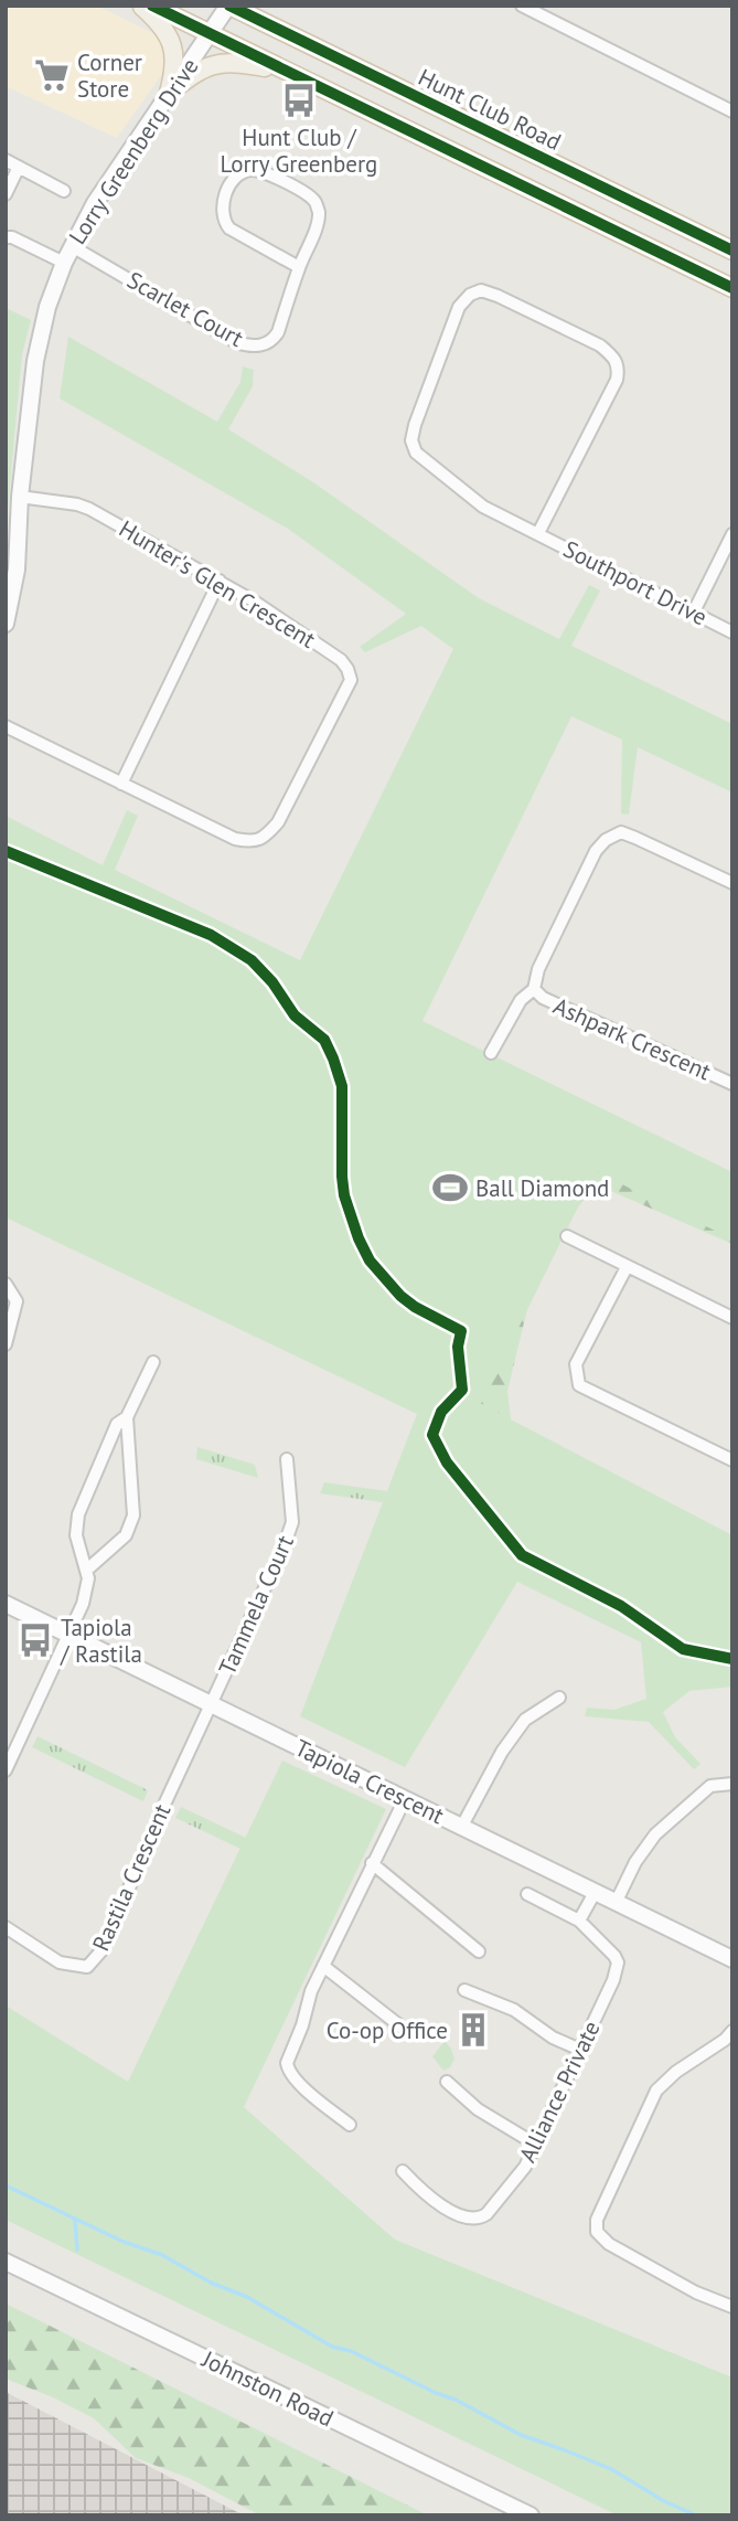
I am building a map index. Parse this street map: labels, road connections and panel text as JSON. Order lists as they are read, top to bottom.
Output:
{
  "streets": {
    "main road": ["Hunt Club Road"],
    "street": [
      "Lorry Greenberg Drive",
      "Scarlet Court",
      "Southport Drive",
      "Hunter's Glen Crescent",
      "Ashpark Crescent",
      "Tammela Court",
      "Tapiola Crescent",
      "Rastila Crescent",
      "Alliance Private",
      "Johnston Road"
    ]
  },
  "crossings": [
    ["Hunt Club Road", "Lorry Greenberg Drive"],
    ["Lorry Greenberg Drive", "Scarlet Court"],
    ["Lorry Greenberg Drive", "Hunter's Glen Crescent"],
    ["Tammela Court", "Tapiola Crescent"],
    ["Tammela Court", "Rastila Crescent"],
    ["Tapiola Crescent", "Rastila Crescent"]
  ],
  "places": {
    "supermarket": ["Corner Store"],
    "bus stop": ["Hunt Club / Lorry Greenberg", "Tapiola / Rastila"],
    "sports": ["Ball Diamond"],
    "building": ["Co-op Office"]
  }
}
